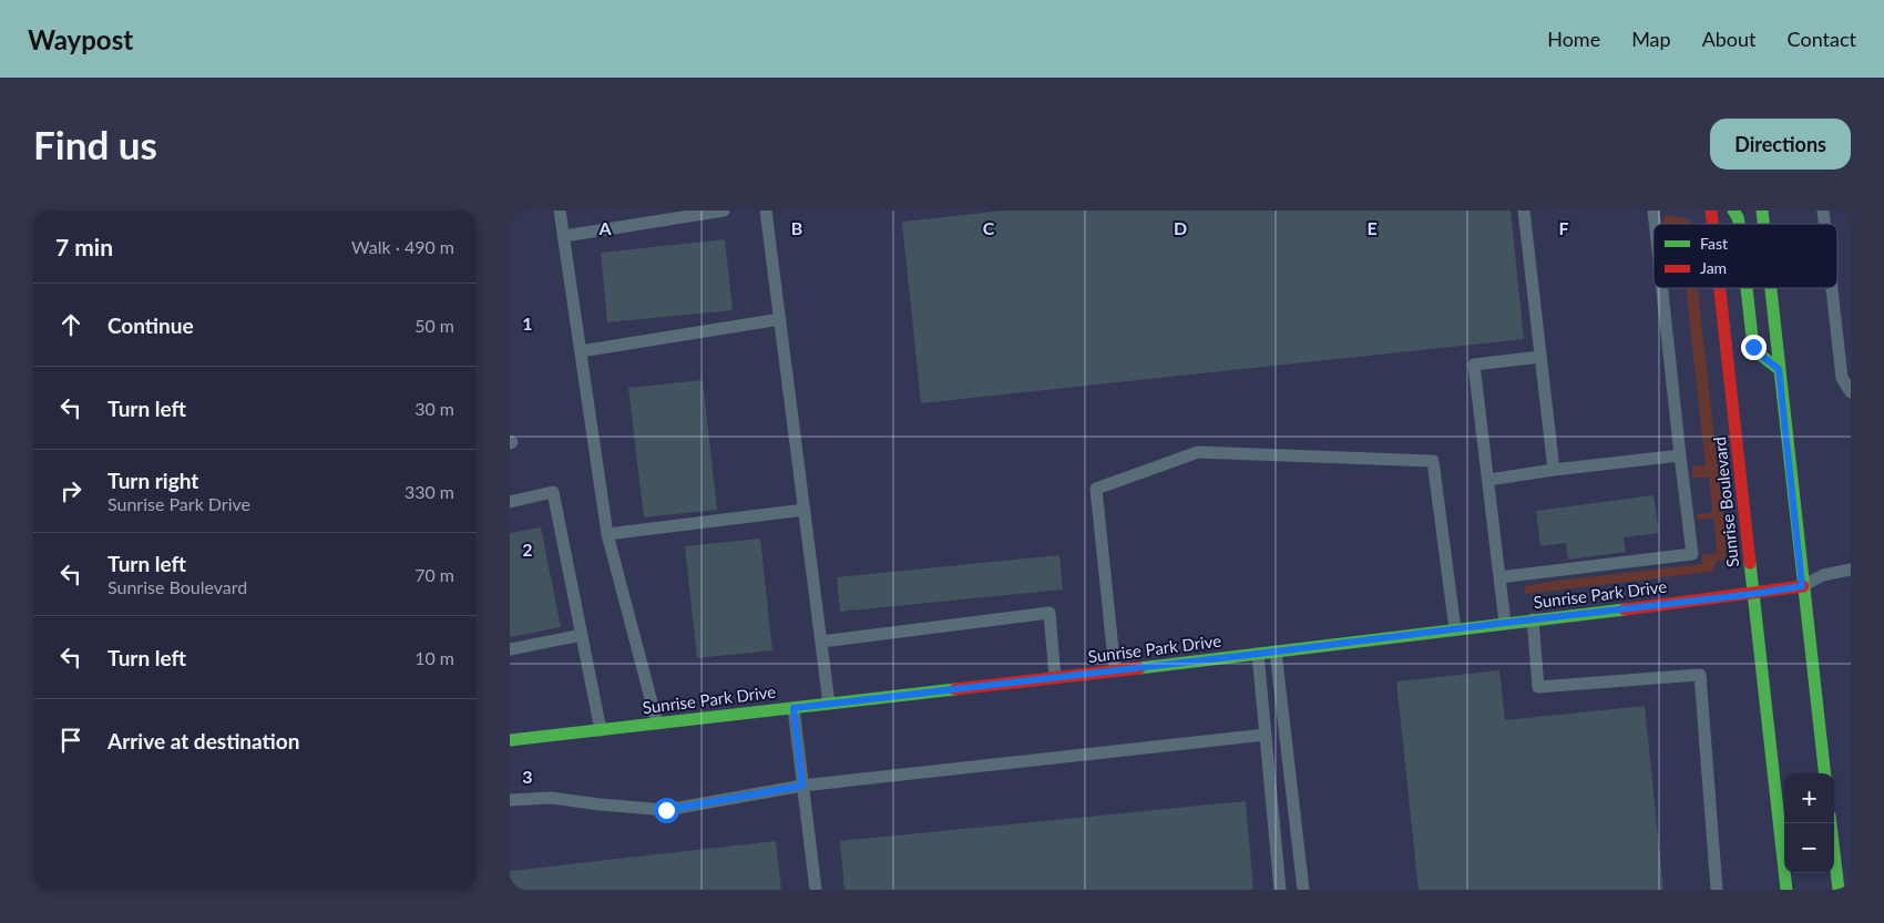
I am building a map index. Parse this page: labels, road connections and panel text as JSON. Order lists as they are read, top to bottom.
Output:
{
  "streets": {
    "main road": ["Sunrise Boulevard", "Sunrise Park Drive"]
  },
  "crossings": [
    ["Sunrise Boulevard", "Sunrise Park Drive"]
  ],
  "legend": ["Fast", "Jam"],
  "page": {
    "header": "Waypost",
    "nav": [
      "Home",
      "Map",
      "About",
      "Contact"
    ],
    "buttons": "Directions",
    "title": "Find us",
    "heading": ["7 min", "Walk · 490 m"],
    "list": [
      ["Continue", "50 m"],
      ["Turn left", "30 m"],
      ["Turn right", "Sunrise Park Drive", "330 m"],
      ["Turn left", "Sunrise Boulevard", "70 m"],
      ["Turn left", "10 m"],
      "Arrive at destination"
    ],
    "map_buttons": ["+", "−"]
  },
  "grid": {
    "columns": [
      "A",
      "B",
      "C",
      "D",
      "E",
      "F"
    ],
    "rows": ["1", "2", "3"]
  }
}
